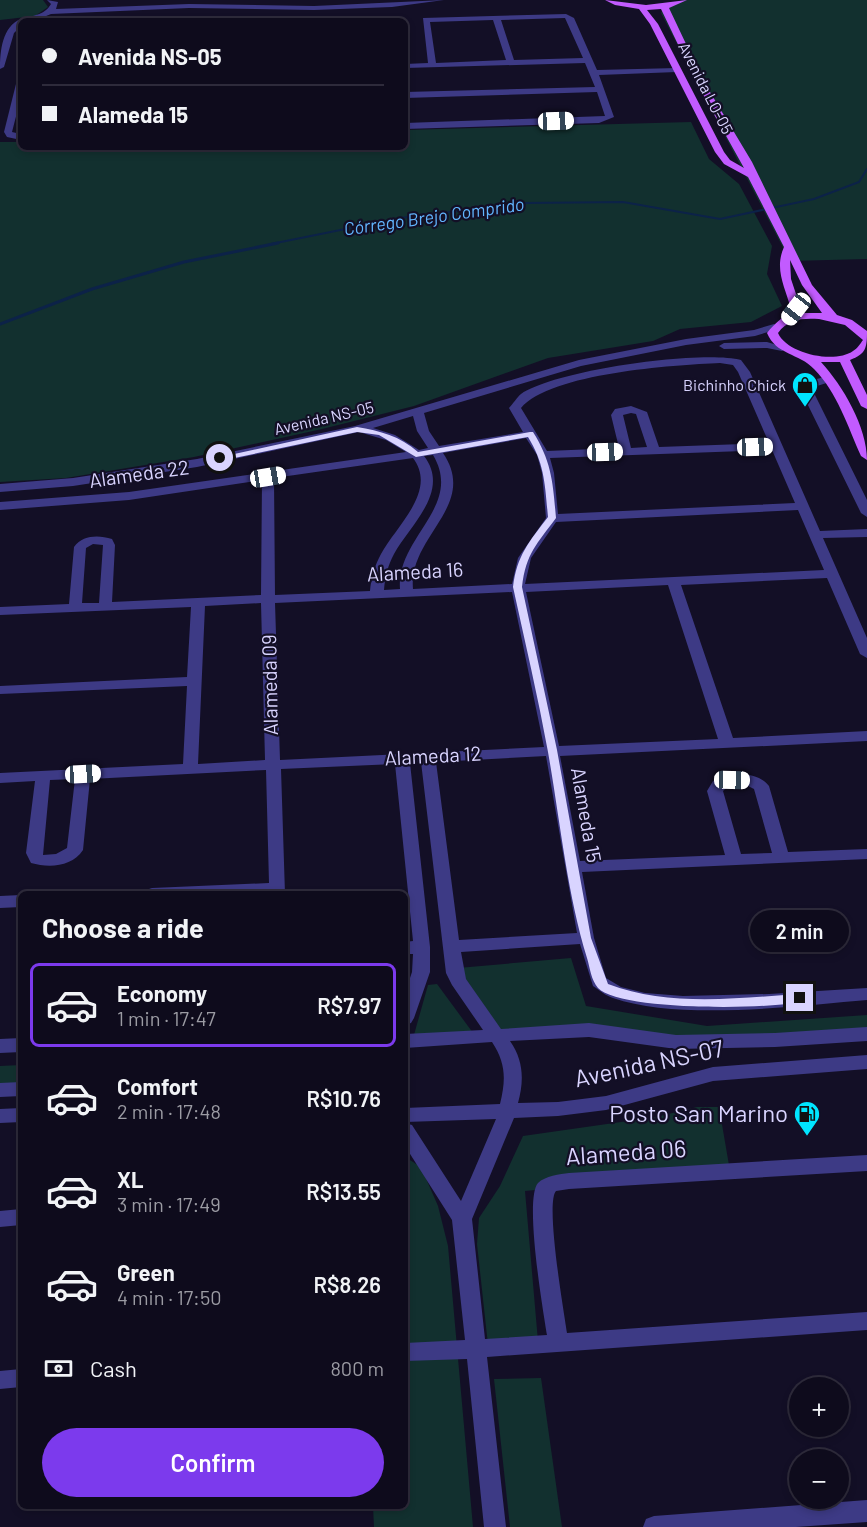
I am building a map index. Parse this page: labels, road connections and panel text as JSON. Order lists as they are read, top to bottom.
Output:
{
  "streets": {
    "main road": ["Avenida LO-05"],
    "street": [
      "Avenida NS-05",
      "Alameda 22",
      "Alameda 16",
      "Alameda 09",
      "Alameda 12",
      "Alameda 15",
      "Avenida NS-07",
      "Alameda 06"
    ]
  },
  "crossings": [
    ["Alameda 22", "Alameda 09"],
    ["Alameda 16", "Alameda 09"],
    ["Alameda 16", "Alameda 15"],
    ["Alameda 09", "Alameda 12"],
    ["Alameda 12", "Alameda 15"]
  ],
  "water": ["Córrego Brejo Comprido"],
  "places": {
    "shop": ["Bichinho Chick"],
    "fuel station": ["Posto San Marino"]
  },
  "page": {
    "banner": ["Avenida NS-05", "Alameda 15"],
    "heading": "Choose a ride",
    "bubble": "2 min",
    "list": [
      {
        "name": "Economy",
        "note": "1 min · 17:47",
        "value": "R$7.97"
      },
      {
        "name": "Comfort",
        "note": "2 min · 17:48",
        "value": "R$10.76"
      },
      {
        "name": "XL",
        "note": "3 min · 17:49",
        "value": "R$13.55"
      },
      {
        "name": "Green",
        "note": "4 min · 17:50",
        "value": "R$8.26"
      }
    ],
    "pay": ["Cash", "800 m"],
    "map_buttons": ["+", "−"],
    "buttons": "Confirm"
  }
}
